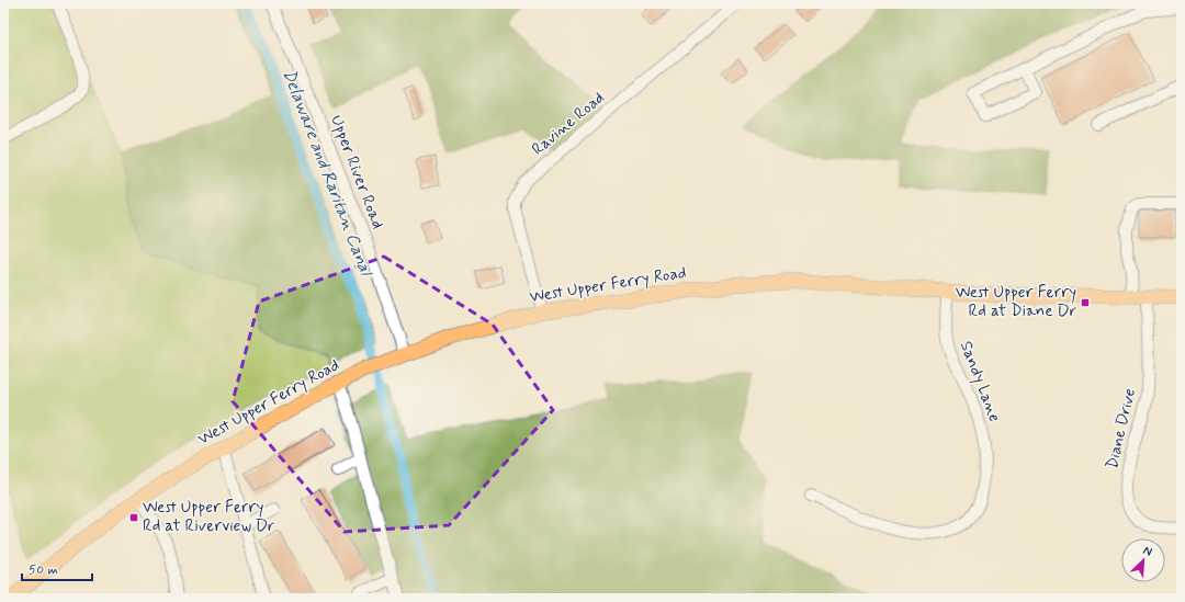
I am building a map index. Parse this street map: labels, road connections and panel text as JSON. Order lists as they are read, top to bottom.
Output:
{
  "streets": {
    "main road": ["West Upper Ferry Road"],
    "street": [
      "Ravine Road",
      "Upper River Road",
      "Sandy Lane",
      "Diane Drive"
    ]
  },
  "crossings": [
    ["Ravine Road", "West Upper Ferry Road"],
    ["Upper River Road", "West Upper Ferry Road"],
    ["West Upper Ferry Road", "Sandy Lane"],
    ["West Upper Ferry Road", "Diane Drive"]
  ],
  "water": ["Delaware and Raritan Canal"],
  "places": {
    "transit": ["West Upper Ferry Rd at Diane Dr", "West Upper Ferry Rd at Riverview Dr"]
  },
  "scale_bar": "50 m",
  "north": "top right"
}
